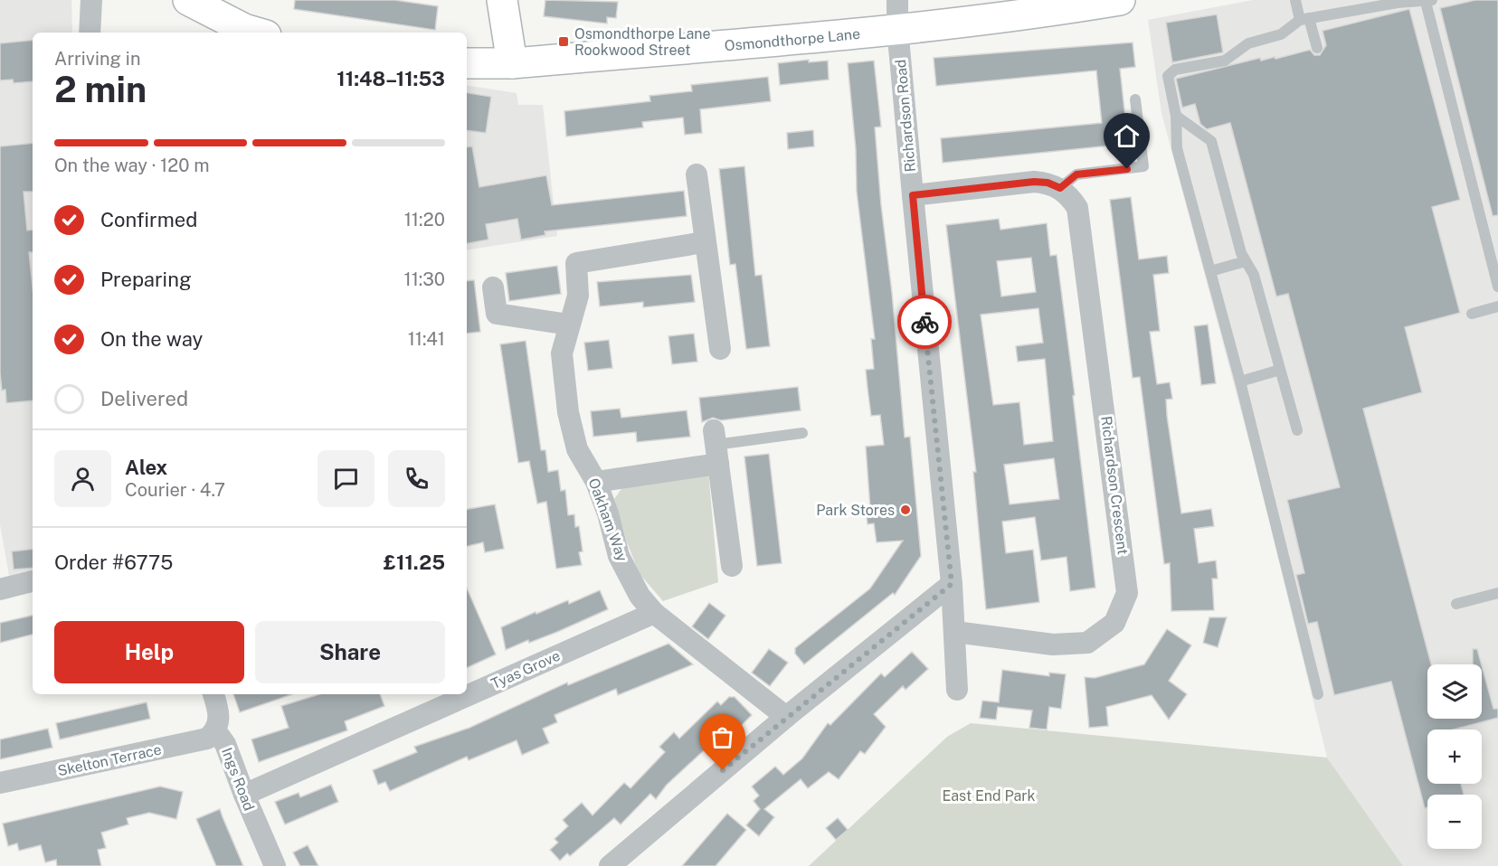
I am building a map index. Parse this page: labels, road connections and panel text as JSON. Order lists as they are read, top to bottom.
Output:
{
  "streets": {
    "street": [
      "Osmondthorpe Lane",
      "Richardson Road",
      "Richardson Crescent",
      "Oakham Way",
      "Tyas Grove",
      "Skelton Terrace",
      "Ings Road"
    ]
  },
  "crossings": [
    ["Osmondthorpe Lane", "Richardson Road"],
    ["Richardson Road", "Richardson Crescent"],
    ["Oakham Way", "Tyas Grove"],
    ["Tyas Grove", "Ings Road"],
    ["Skelton Terrace", "Ings Road"]
  ],
  "parks": ["East End Park"],
  "places": {
    "transit": ["Osmondthorpe Lane Rookwood Street"],
    "other": ["Park Stores"]
  },
  "page": {
    "heading": ["2 min", "Arriving in", "11:48–11:53"],
    "panel": [
      "Alex",
      "Courier · 4.7",
      "Order #6775",
      "£11.25"
    ],
    "bar": "On the way · 120 m",
    "list": [
      ["Confirmed", "11:20"],
      ["Preparing", "11:30"],
      ["On the way", "11:41"],
      "Delivered"
    ],
    "buttons": ["Help", "Share"],
    "map_buttons": ["+", "−"]
  }
}
